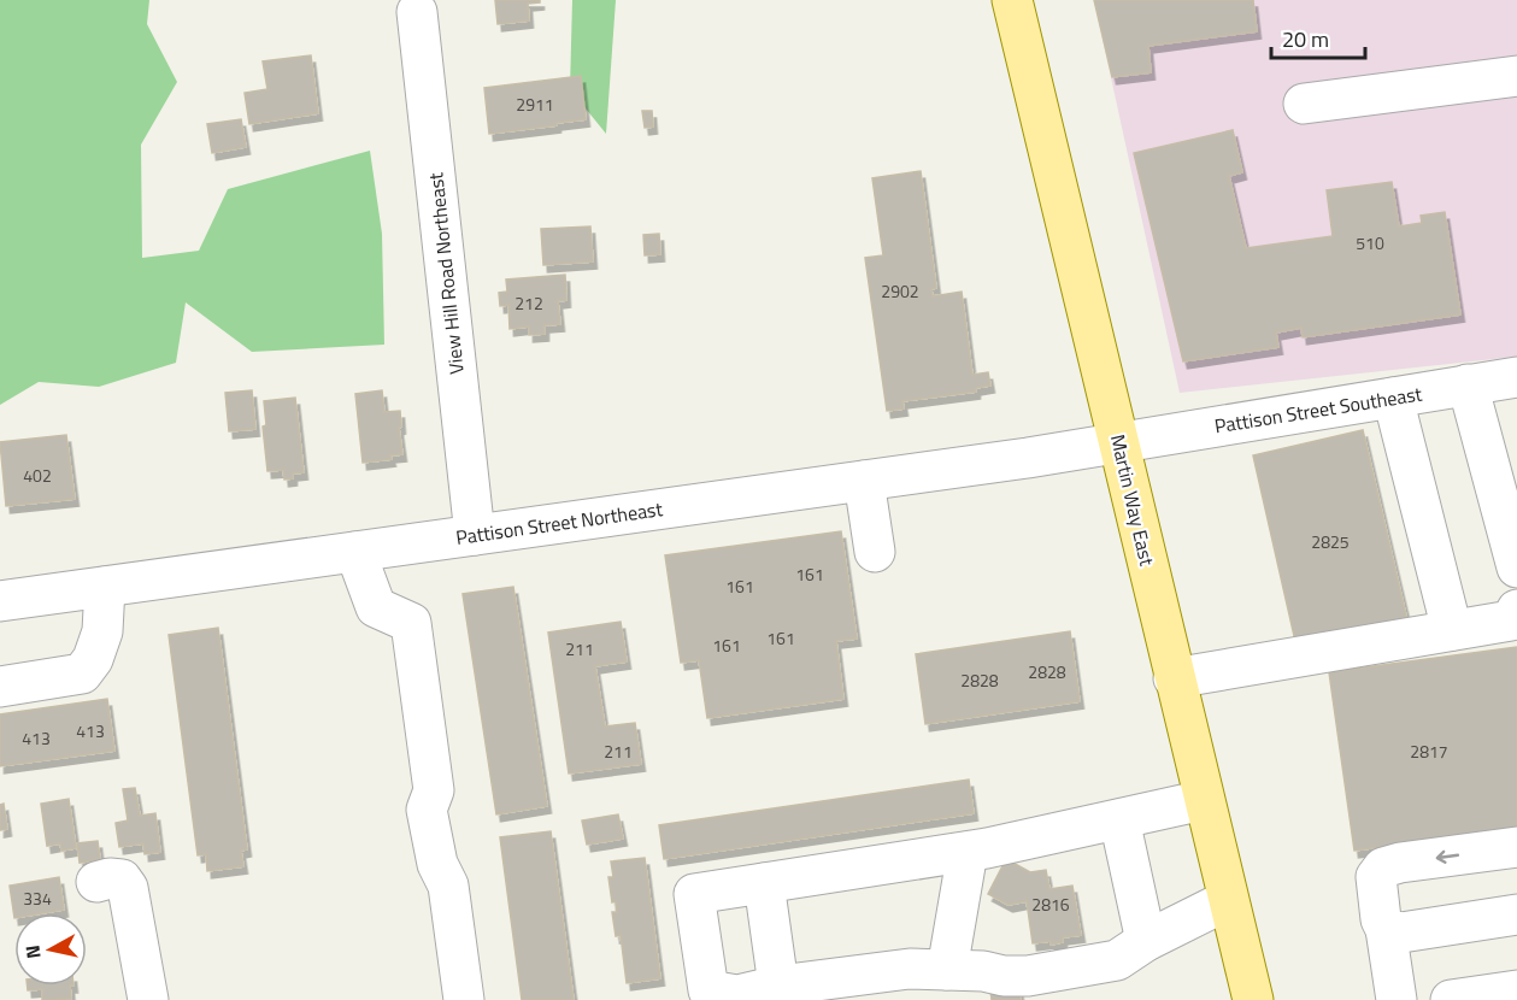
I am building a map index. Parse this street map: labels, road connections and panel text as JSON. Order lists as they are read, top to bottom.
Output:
{
  "streets": {
    "main road": ["Martin Way East"],
    "street": ["View Hill Road Northeast", "Pattison Street Southeast", "Pattison Street Northeast"]
  },
  "crossings": [
    ["View Hill Road Northeast", "Pattison Street Northeast"],
    ["Pattison Street Southeast", "Martin Way East"],
    ["Pattison Street Southeast", "Pattison Street Northeast"],
    ["Martin Way East", "Pattison Street Northeast"]
  ],
  "house_numbers": [
    "2911",
    "510",
    "2902",
    "212",
    "402",
    "2825",
    "161",
    "161",
    "161",
    "161",
    "211",
    "2828",
    "2828",
    "413",
    "413",
    "211",
    "2817",
    "334",
    "2816"
  ],
  "scale_bar": "20 m",
  "north": "left"
}
